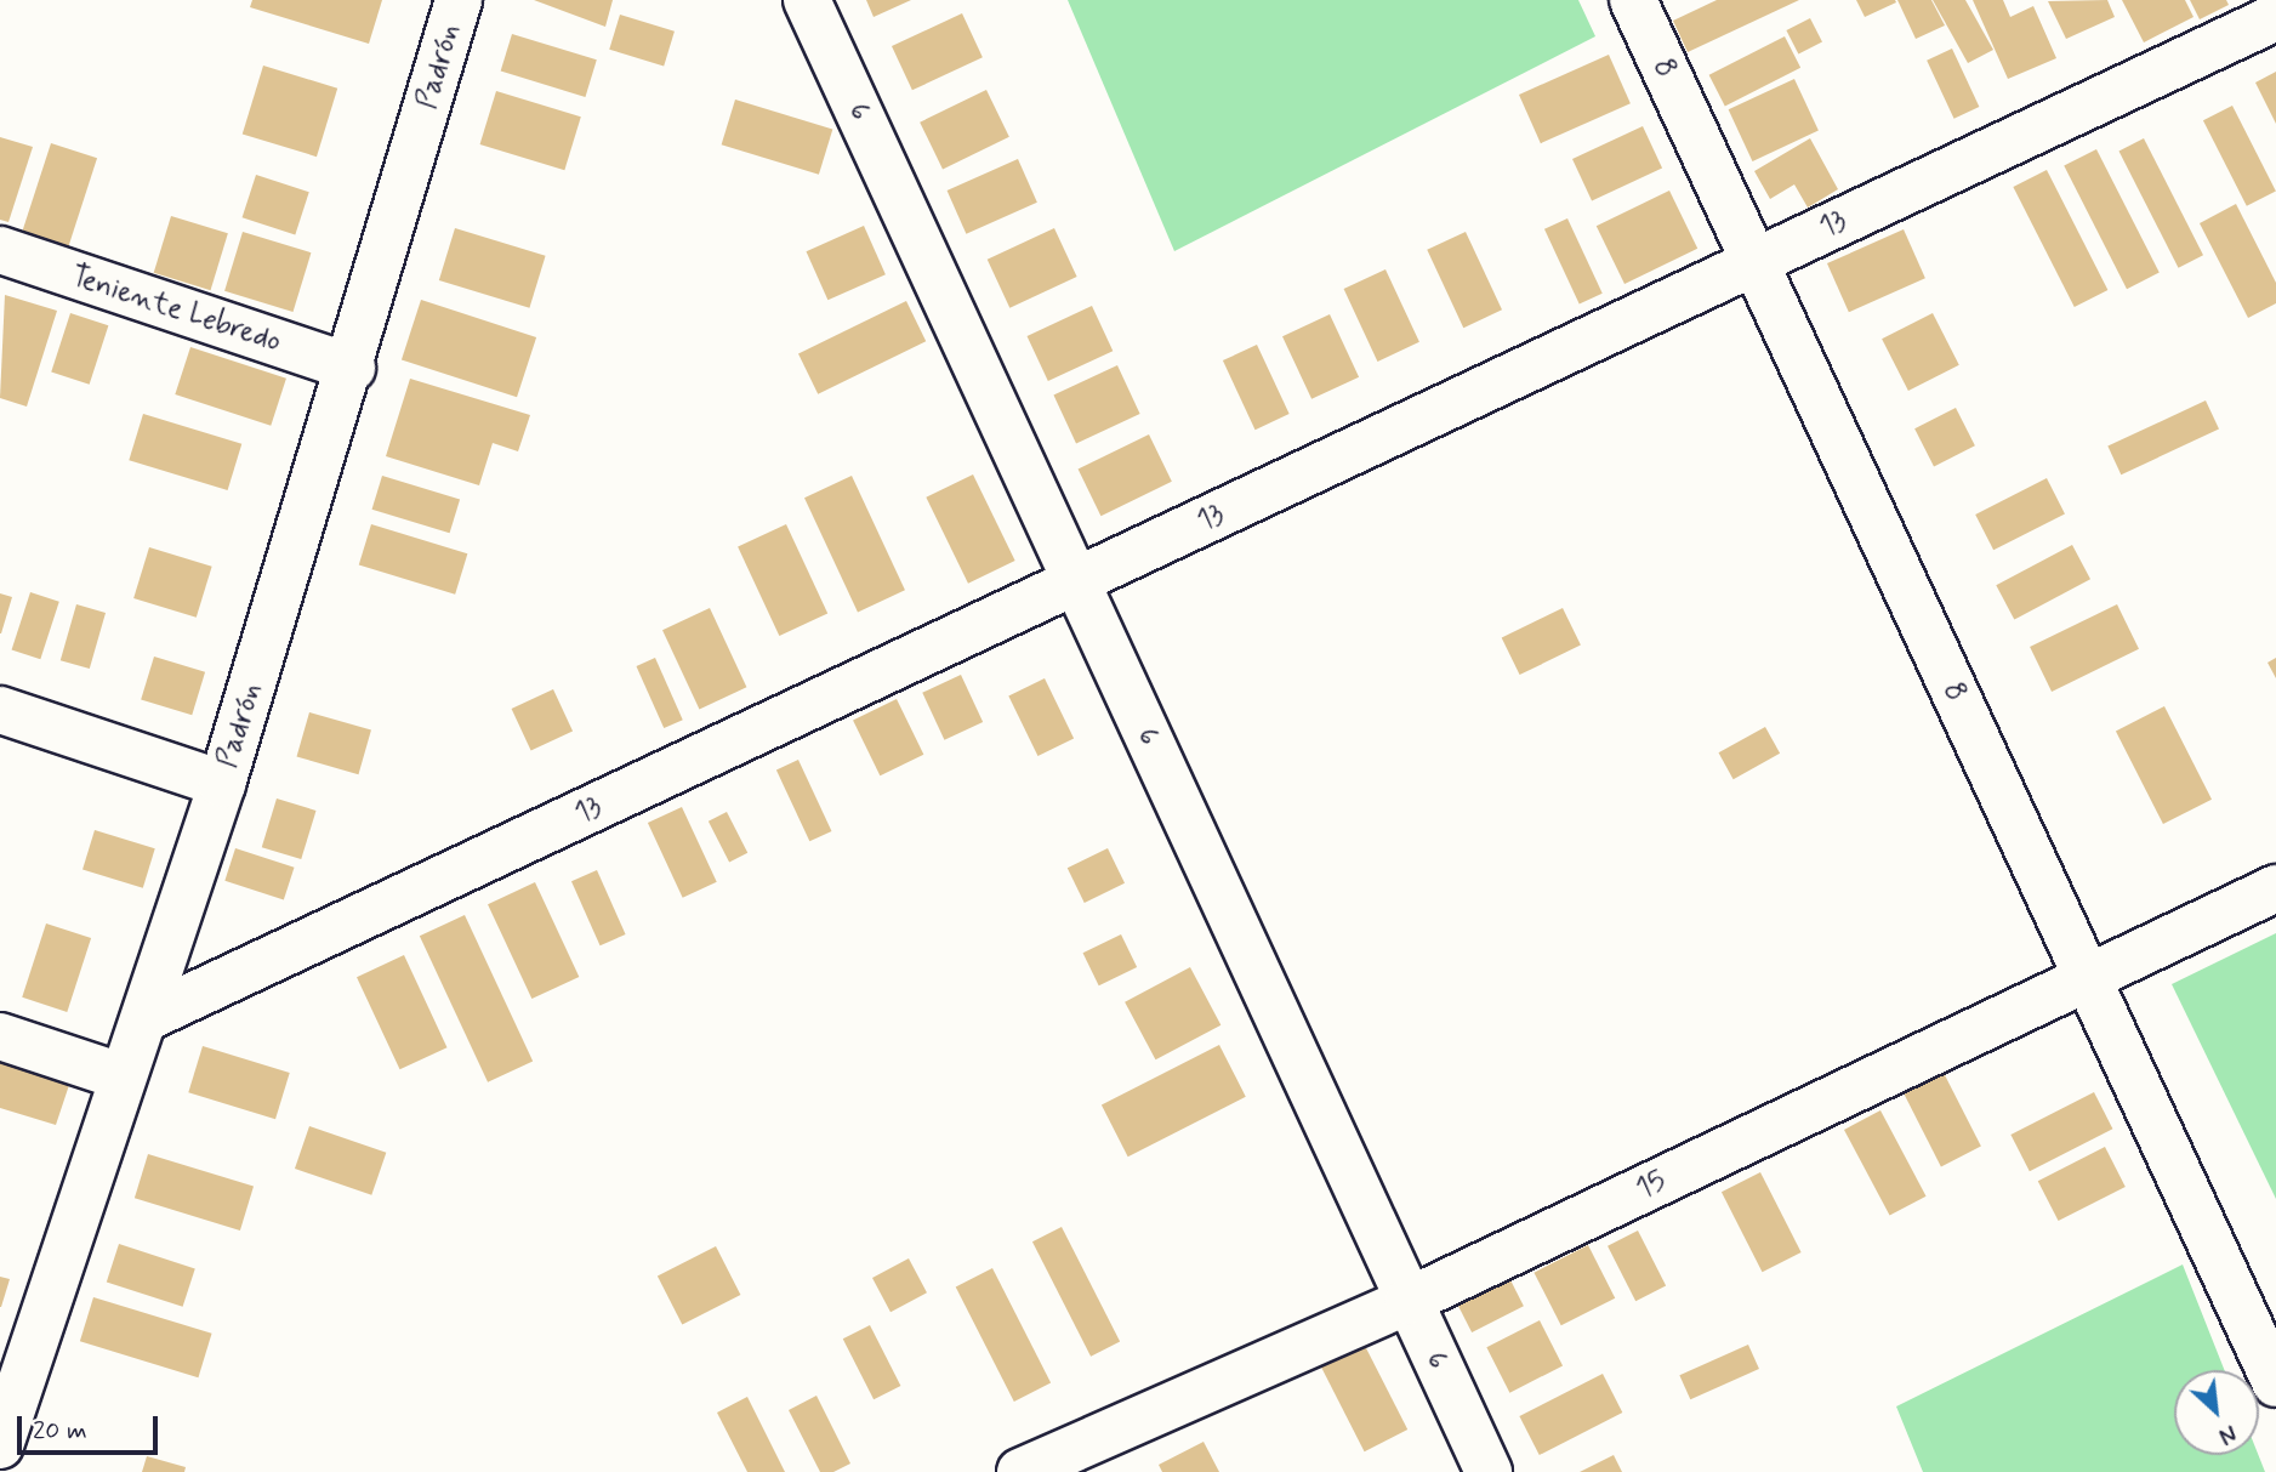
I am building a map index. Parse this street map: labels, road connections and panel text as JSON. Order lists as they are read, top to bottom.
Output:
{
  "streets": {
    "street": [
      "Padrón",
      "8",
      "6",
      "13",
      "Teniente Lebredo",
      "15"
    ]
  },
  "crossings": [
    ["Padrón", "13"],
    ["Padrón", "Teniente Lebredo"],
    ["8", "13"],
    ["8", "15"],
    ["6", "13"],
    ["6", "15"]
  ],
  "scale_bar": "20 m",
  "north": "bottom right"
}
